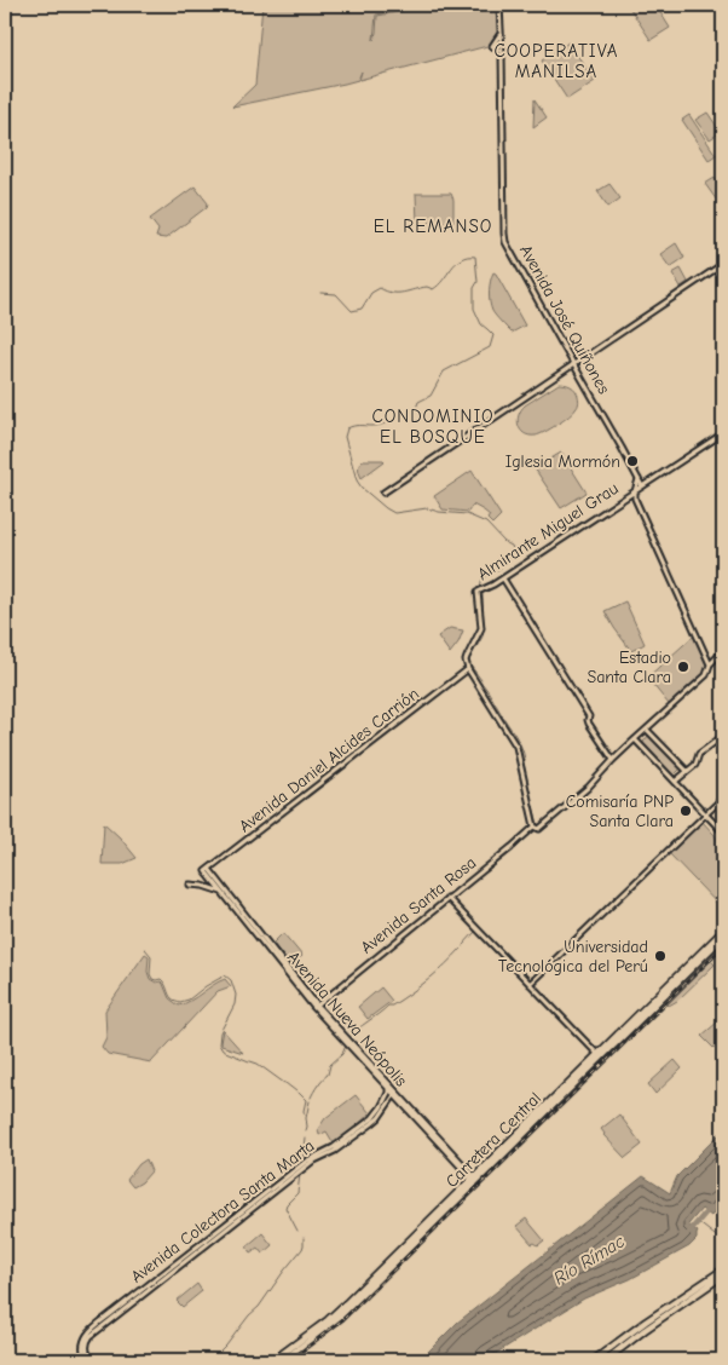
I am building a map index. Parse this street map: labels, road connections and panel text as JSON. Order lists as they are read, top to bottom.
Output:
{
  "streets": {
    "highway": ["Carretera Central"],
    "street": [
      "Avenida José Quiñones",
      "Almirante Miguel Grau",
      "Avenida Daniel Alcides Carrión",
      "Avenida Santa Rosa",
      "Avenida Nueva Neópolis",
      "Avenida Colectora Santa Marta"
    ]
  },
  "crossings": [
    ["Avenida José Quiñones", "Almirante Miguel Grau"],
    ["Almirante Miguel Grau", "Avenida Daniel Alcides Carrión"],
    ["Avenida Daniel Alcides Carrión", "Avenida Nueva Neópolis"],
    ["Avenida Santa Rosa", "Avenida Nueva Neópolis"],
    ["Avenida Nueva Neópolis", "Carretera Central"],
    ["Avenida Nueva Neópolis", "Avenida Colectora Santa Marta"]
  ],
  "districts": ["COOPERATIVA MANILSA", "EL REMANSO", "CONDOMINIO EL BOSQUE"],
  "water": ["Río Rímac"],
  "places": [
    "Iglesia Mormón",
    "Estadio Santa Clara",
    "Comisaría PNP Santa Clara",
    "Universidad Tecnológica del Perú"
  ]
}
